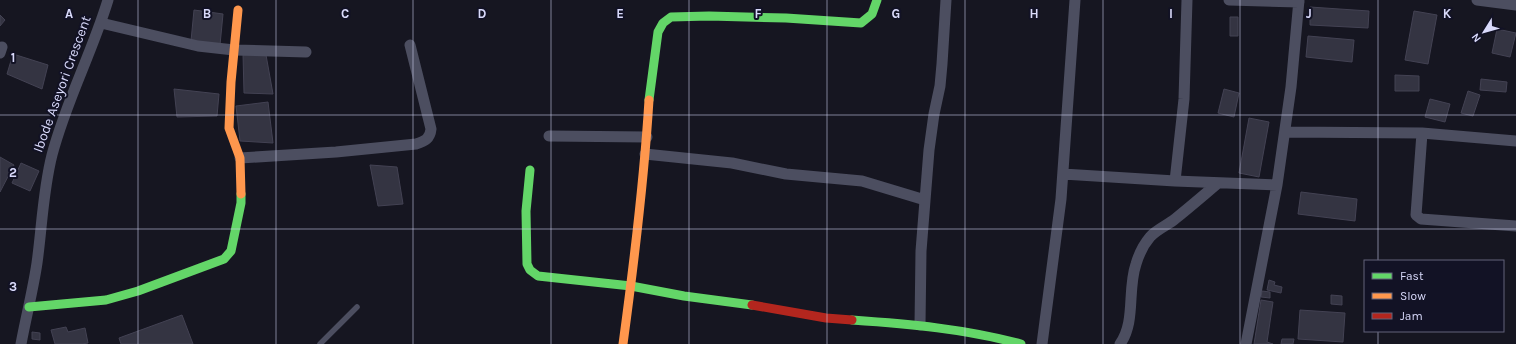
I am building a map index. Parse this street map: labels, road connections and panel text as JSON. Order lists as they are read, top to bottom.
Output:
{
  "streets": {
    "street": ["Ibode Aseyori Crescent"]
  },
  "legend": ["Fast", "Slow", "Jam"],
  "north": "bottom left",
  "grid": {
    "columns": [
      "A",
      "B",
      "C",
      "D",
      "E",
      "F",
      "G",
      "H",
      "I",
      "J",
      "K"
    ],
    "rows": ["1", "2", "3"]
  }
}
